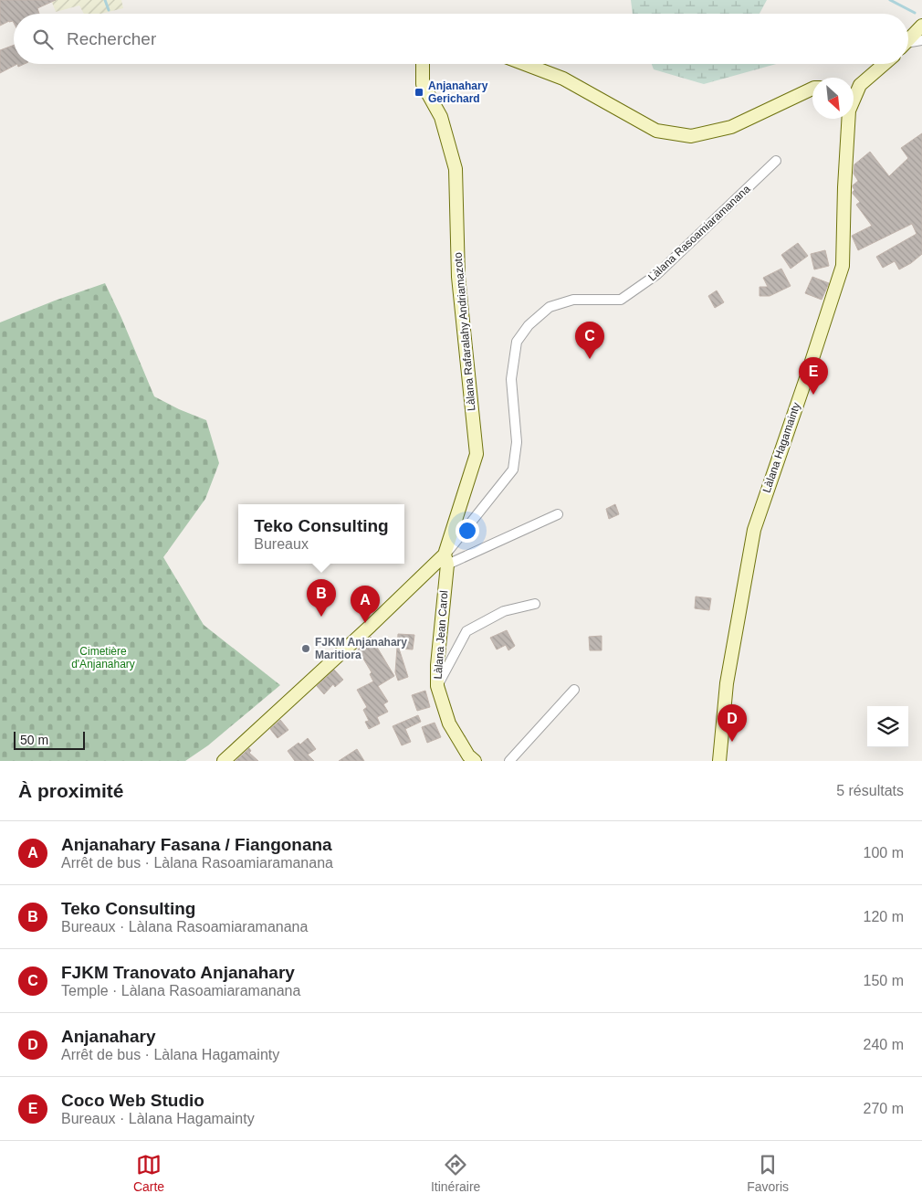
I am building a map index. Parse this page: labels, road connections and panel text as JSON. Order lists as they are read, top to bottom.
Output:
{
  "streets": {
    "main road": [
      "Làlana Rasoamiaramanana",
      "Làlana Rafaralahy Andriamazoto",
      "Làlana Hagamainty",
      "Làlana Jean Carol"
    ]
  },
  "crossings": [
    ["Làlana Rasoamiaramanana", "Làlana Rafaralahy Andriamazoto"],
    ["Làlana Rasoamiaramanana", "Làlana Jean Carol"],
    ["Làlana Rafaralahy Andriamazoto", "Làlana Jean Carol"]
  ],
  "parks": ["Cimetière d'Anjanahary"],
  "places": {
    "transit": ["Anjanahary Gerichard"],
    "other": ["FJKM Anjanahary Maritiora"]
  },
  "scale_bar": "50 m",
  "north": "bottom right",
  "page": {
    "search": "Rechercher",
    "pins": [
      "C",
      "E",
      "B",
      "A",
      "D"
    ],
    "popup": ["Teko Consulting", "Bureaux"],
    "scale": "50 m",
    "heading": ["À proximité", "5 résultats"],
    "list": [
      {
        "mark": "A",
        "name": "Anjanahary Fasana / Fiangonana",
        "note": "Arrêt de bus · Làlana Rasoamiaramanana",
        "value": "100 m"
      },
      {
        "mark": "B",
        "name": "Teko Consulting",
        "note": "Bureaux · Làlana Rasoamiaramanana",
        "value": "120 m"
      },
      {
        "mark": "C",
        "name": "FJKM Tranovato Anjanahary",
        "note": "Temple · Làlana Rasoamiaramanana",
        "value": "150 m"
      },
      {
        "mark": "D",
        "name": "Anjanahary",
        "note": "Arrêt de bus · Làlana Hagamainty",
        "value": "240 m"
      },
      {
        "mark": "E",
        "name": "Coco Web Studio",
        "note": "Bureaux · Làlana Hagamainty",
        "value": "270 m"
      }
    ],
    "nav": ["Carte", "Itinéraire", "Favoris"]
  }
}
